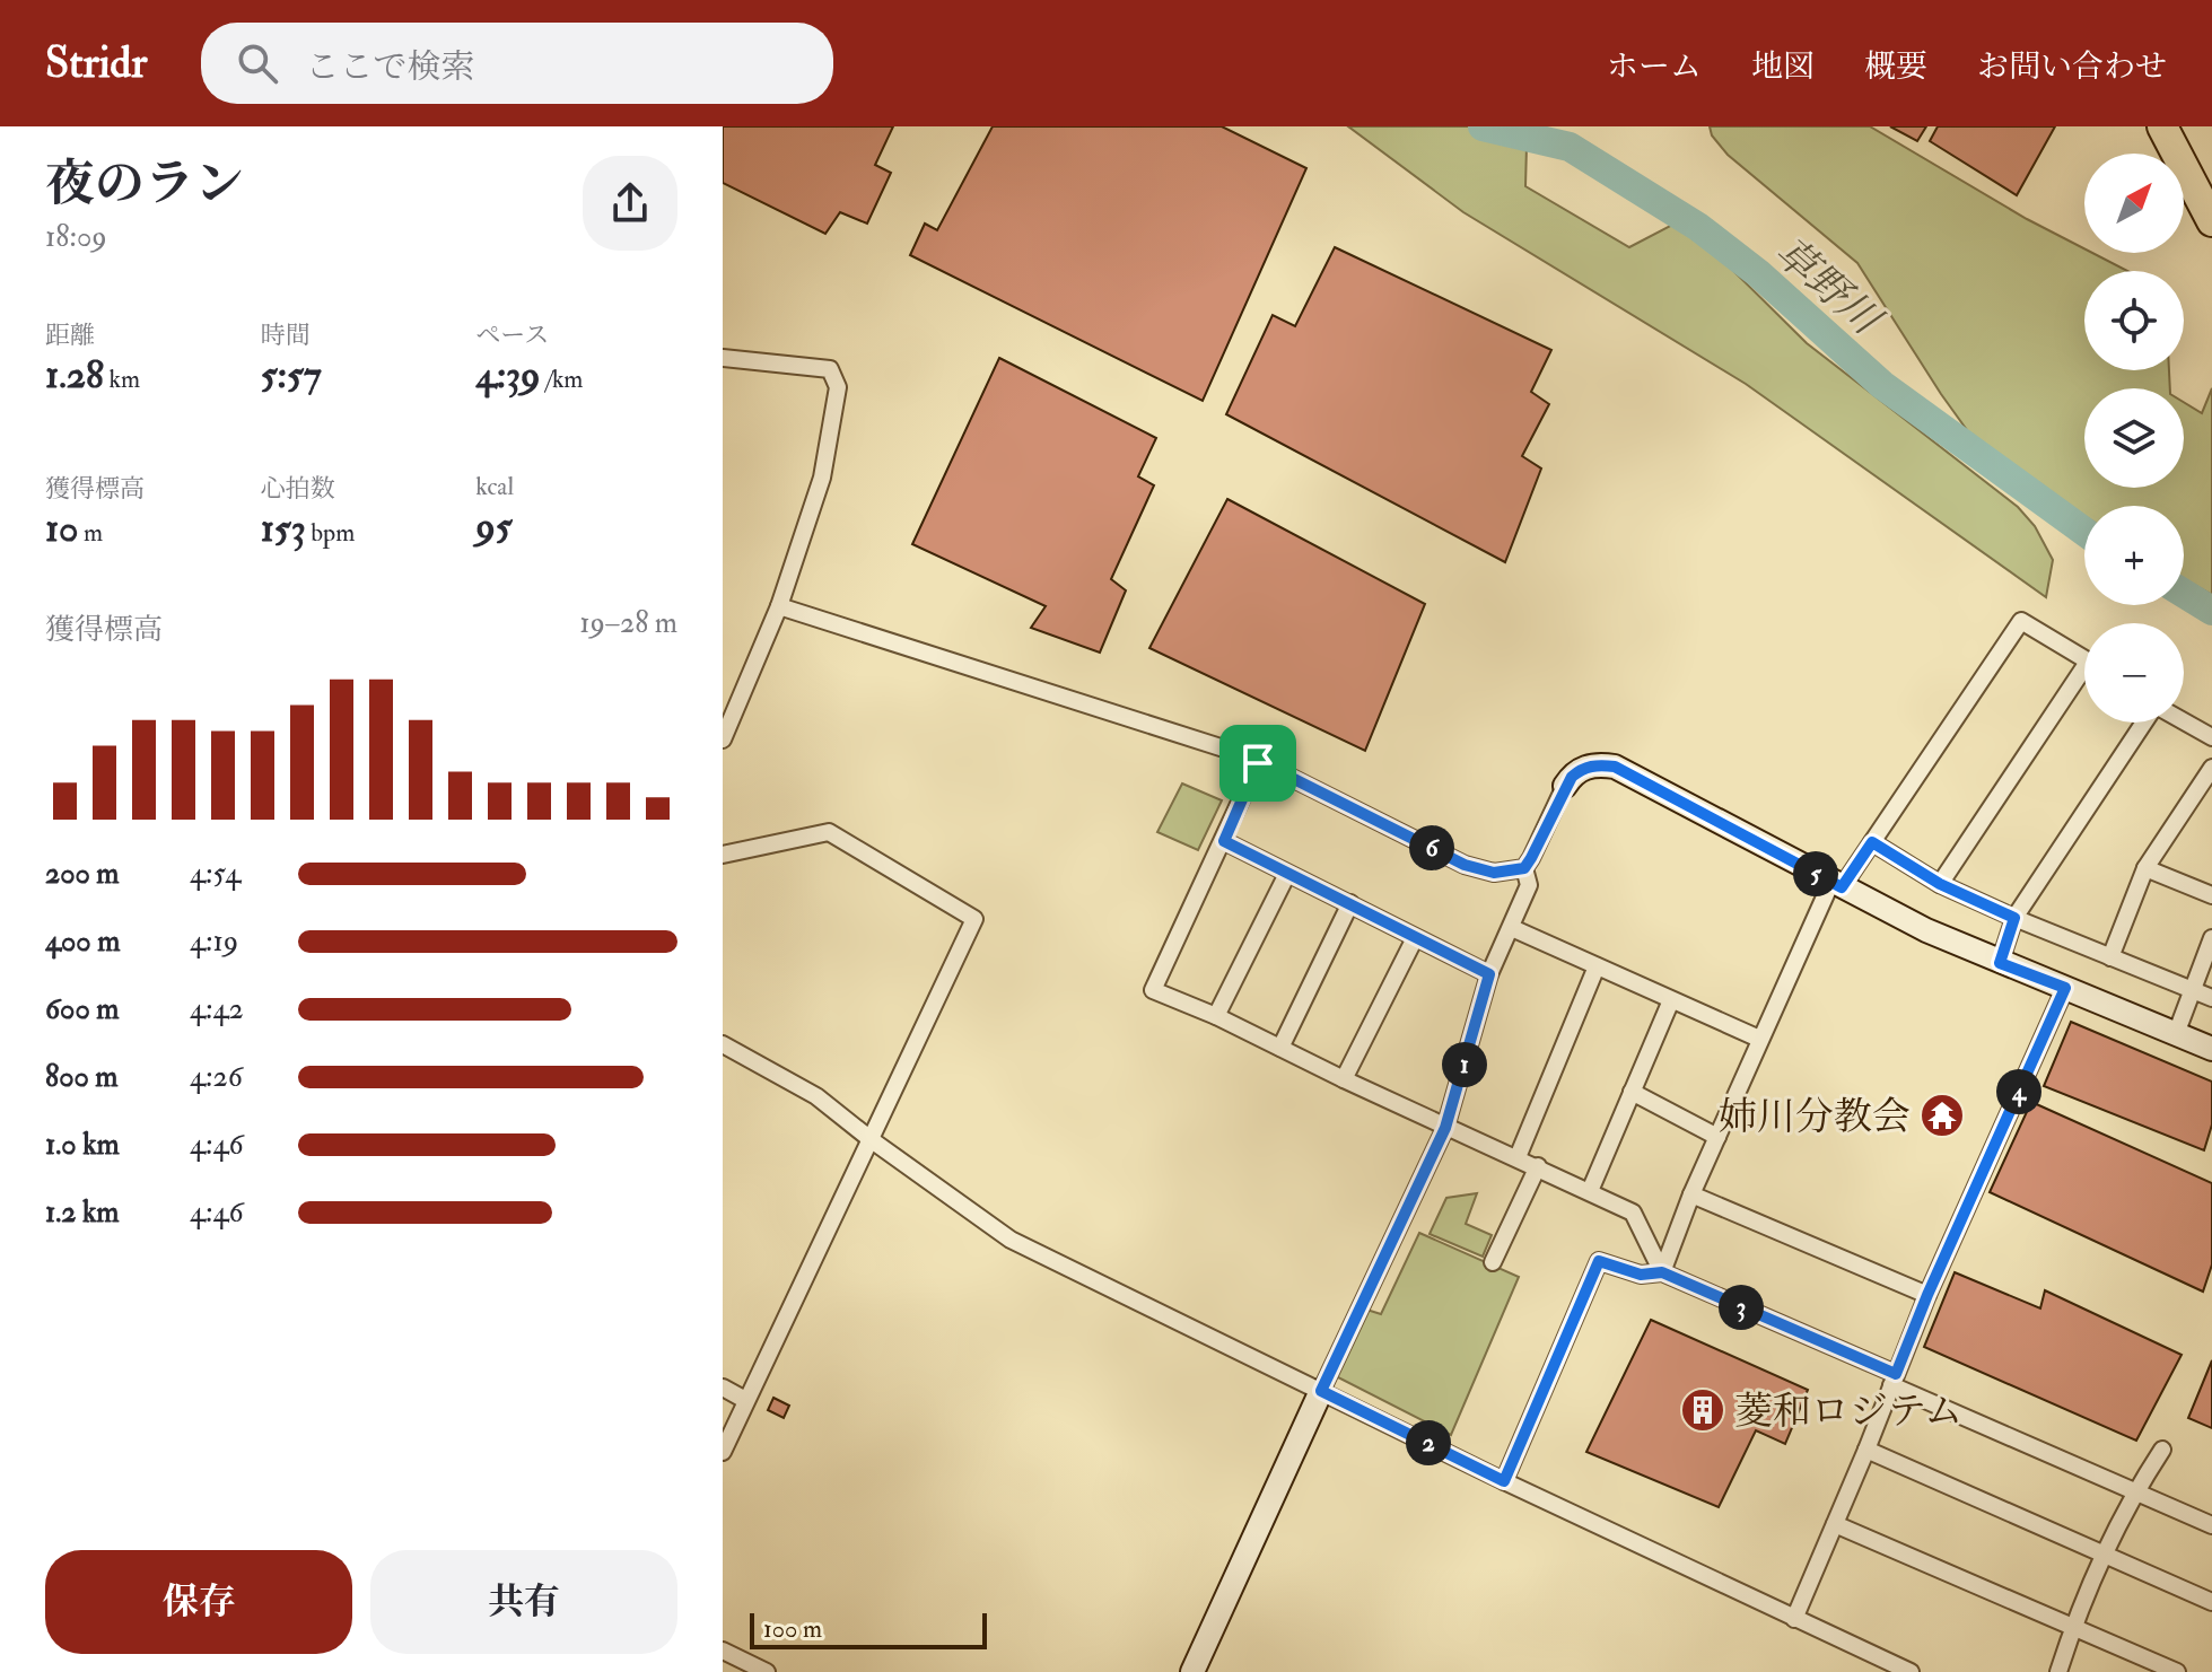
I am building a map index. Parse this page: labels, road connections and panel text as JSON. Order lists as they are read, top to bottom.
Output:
{
  "water": ["草野川"],
  "places": {
    "temple": ["姉川分教会"],
    "building": ["菱和ロジテム"]
  },
  "scale_bar": "100 m",
  "north": "top right",
  "page": {
    "header": "Stridr",
    "search": "ここで検索",
    "nav": [
      "ホーム",
      "地図",
      "概要",
      "お問い合わせ"
    ],
    "heading": ["夜のラン", "18:09"],
    "map_buttons": ["+", "−"],
    "stats": [
      ["距離", "1.28 km"],
      ["時間", "5:57"],
      ["ペース", "4:39 /km"],
      ["獲得標高", "10 m"],
      ["心拍数", "153 bpm"],
      ["kcal", "95"]
    ],
    "chart": ["獲得標高", "19–28 m"],
    "pins": [
      "6",
      "5",
      "1",
      "4",
      "3",
      "2"
    ],
    "list": [
      {
        "name": "200 m",
        "note": "4:54"
      },
      {
        "name": "400 m",
        "note": "4:19"
      },
      {
        "name": "600 m",
        "note": "4:42"
      },
      {
        "name": "800 m",
        "note": "4:26"
      },
      {
        "name": "1.0 km",
        "note": "4:46"
      },
      {
        "name": "1.2 km",
        "note": "4:46"
      }
    ],
    "buttons": ["保存", "共有"],
    "scale": "100 m"
  }
}
